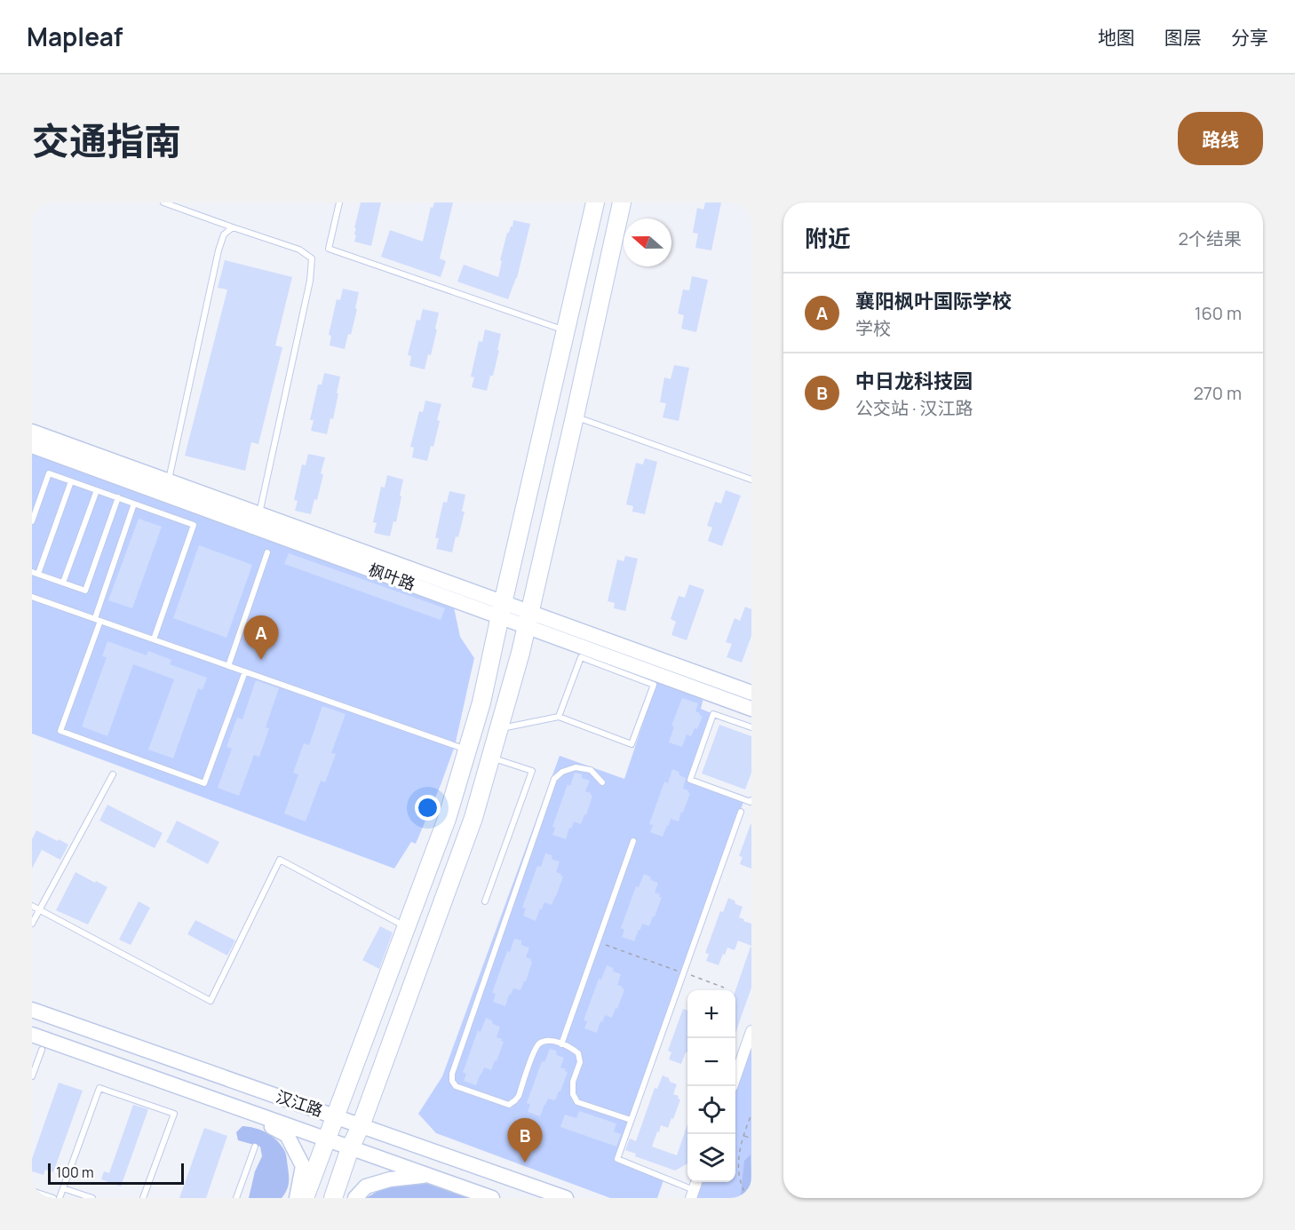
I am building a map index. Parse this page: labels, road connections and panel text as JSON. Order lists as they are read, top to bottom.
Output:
{
  "streets": {
    "street": ["枫叶路", "汉江路"]
  },
  "scale_bar": "100 m",
  "north": "left",
  "page": {
    "header": "Mapleaf",
    "nav": ["地图", "图层", "分享"],
    "title": "交通指南",
    "buttons": "路线",
    "heading": ["附近", "2个结果"],
    "list": [
      {
        "mark": "A",
        "name": "襄阳枫叶国际学校",
        "note": "学校",
        "value": "160 m"
      },
      {
        "mark": "B",
        "name": "中日龙科技园",
        "note": "公交站 · 汉江路",
        "value": "270 m"
      }
    ],
    "pins": ["A", "B"],
    "map_buttons": ["+", "−"],
    "scale": "100 m"
  }
}
